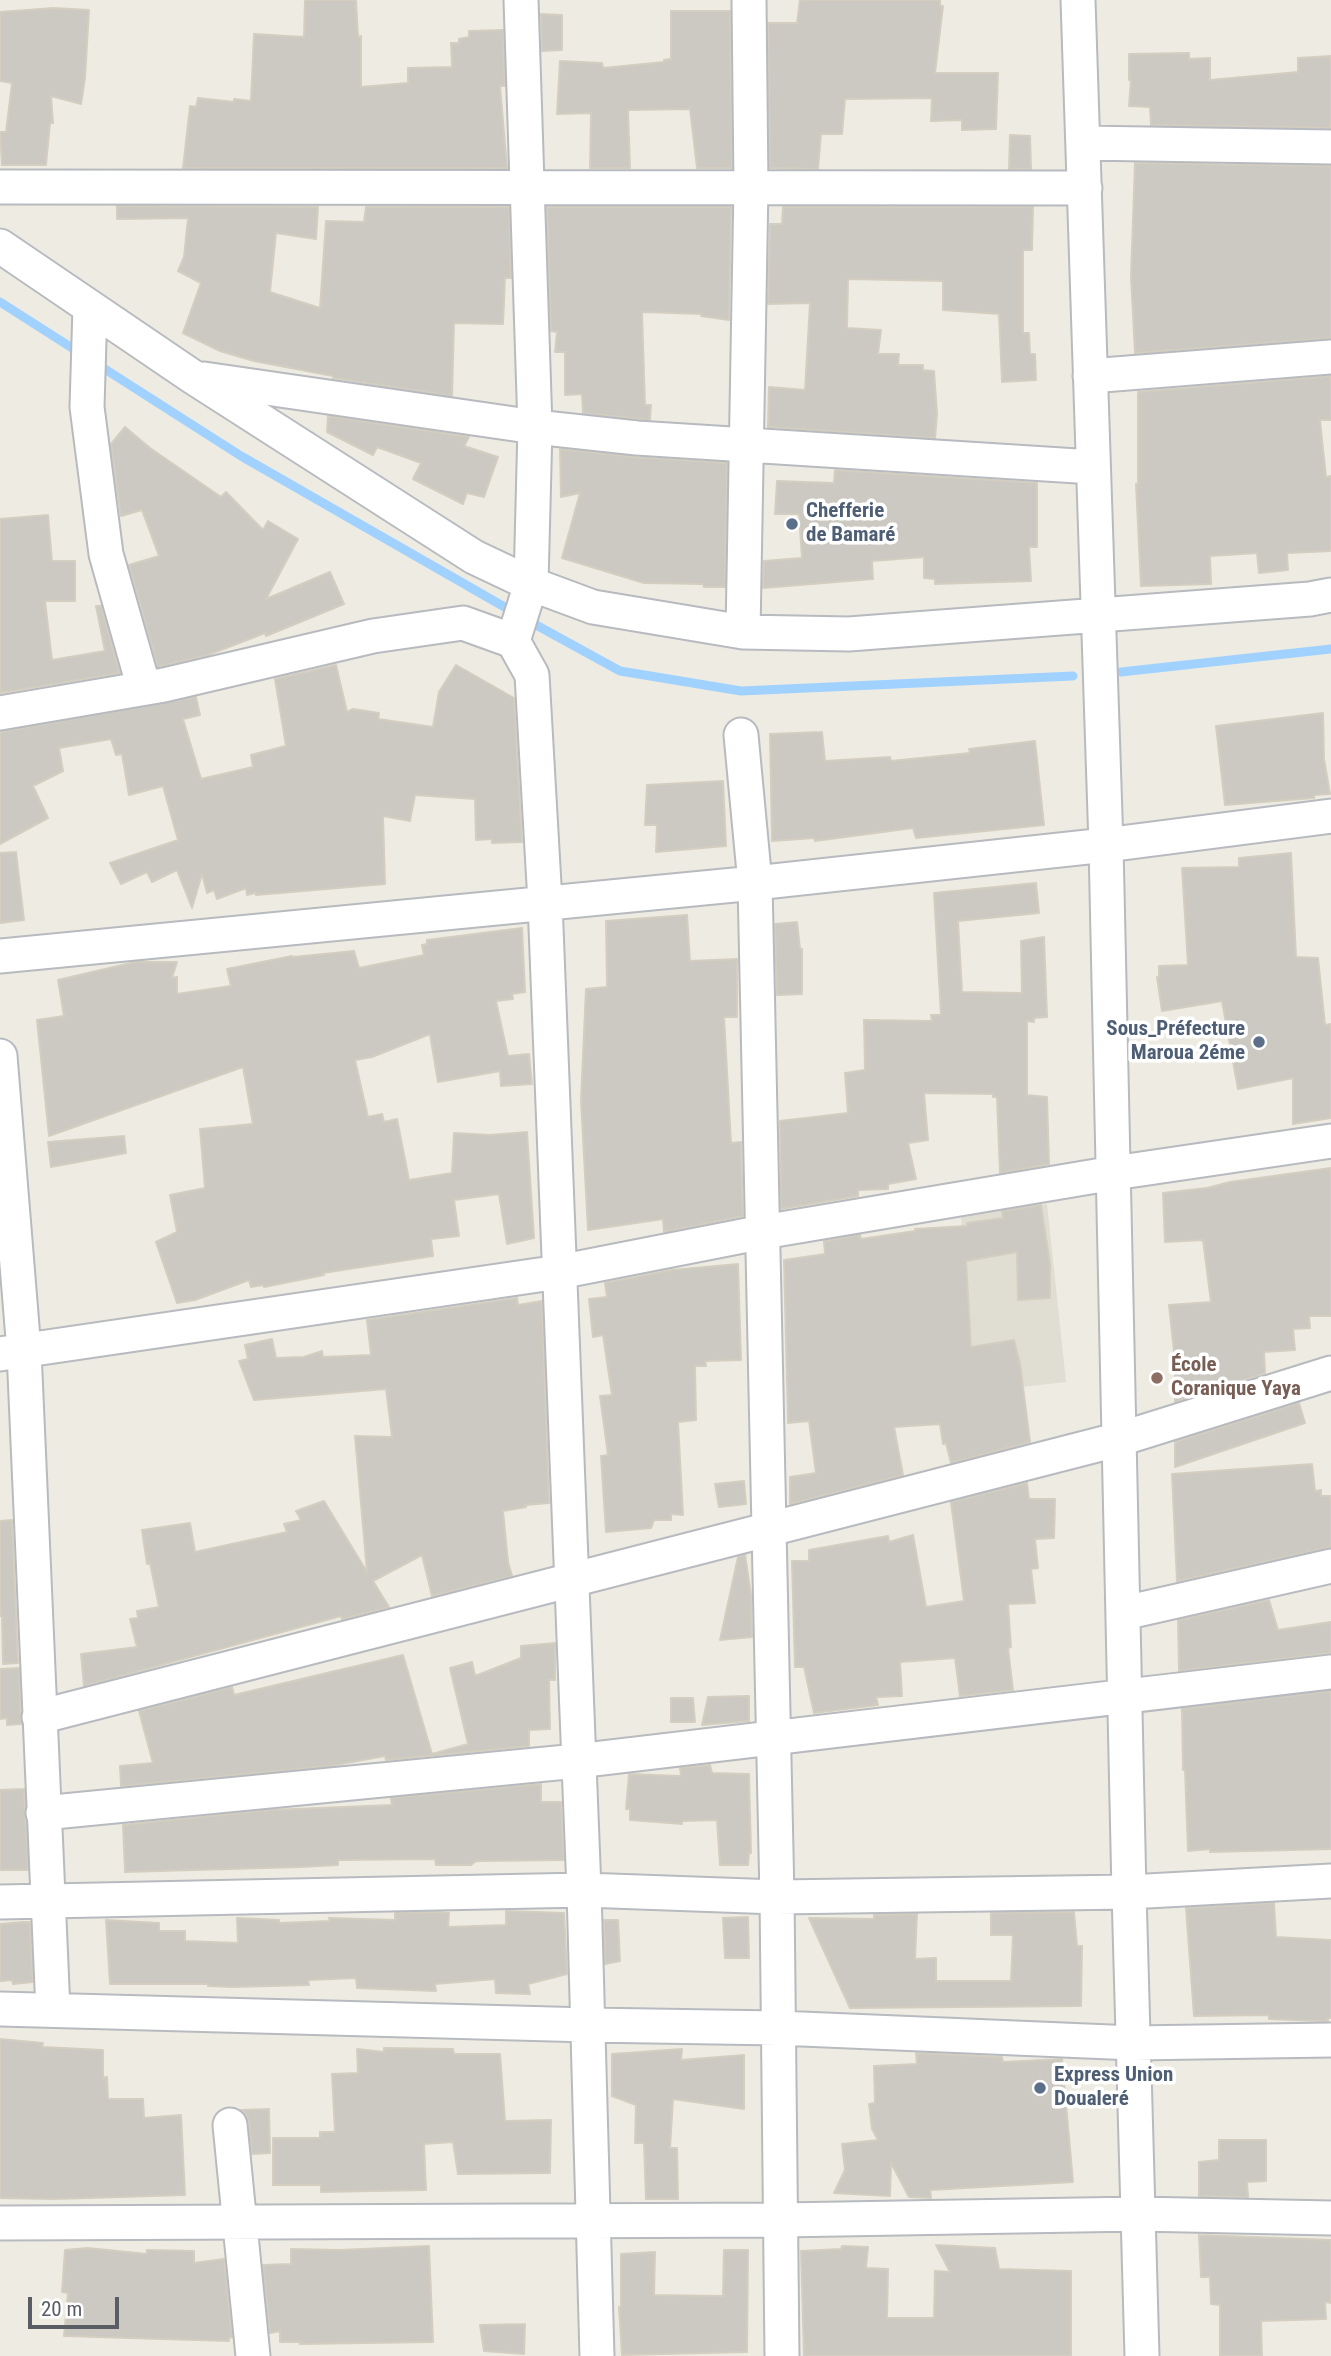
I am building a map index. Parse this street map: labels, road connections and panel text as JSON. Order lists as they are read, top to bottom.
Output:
{
  "places": [
    "Chefferie de Bamaré",
    "Sous_Préfecture Maroua 2éme",
    "École Coranique Yaya",
    "Express Union Doualeré"
  ],
  "scale_bar": "20 m"
}
